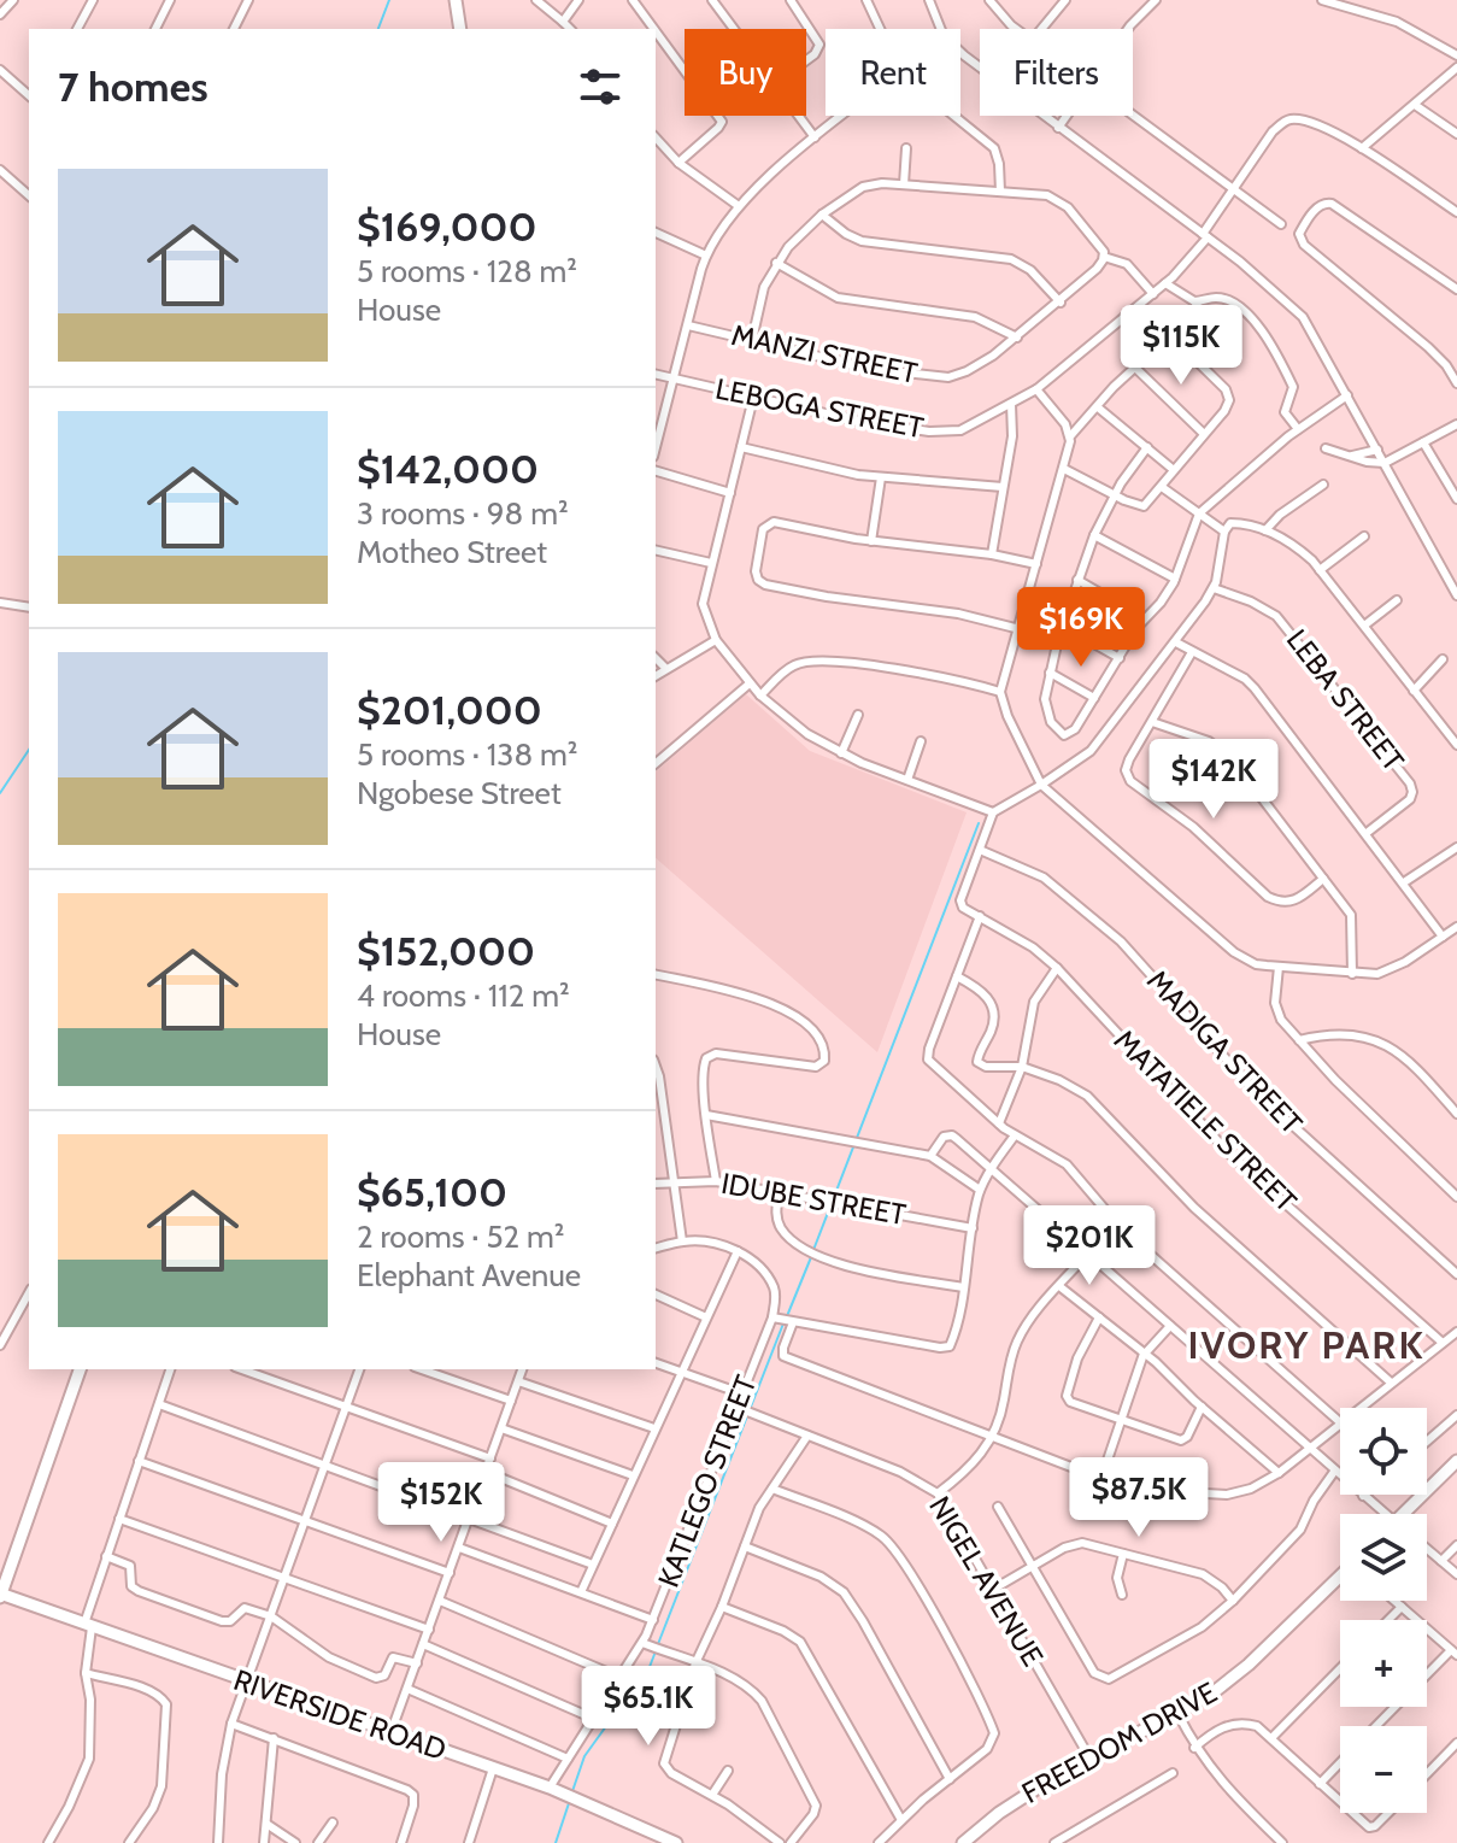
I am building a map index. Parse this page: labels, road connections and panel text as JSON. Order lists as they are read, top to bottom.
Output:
{
  "streets": {
    "street": [
      "MANZI STREET",
      "LEBOGA STREET",
      "LEBA STREET",
      "MADIGA STREET",
      "MATATIELE STREET",
      "IDUBE STREET",
      "KATLEGO STREET",
      "NIGEL AVENUE",
      "RIVERSIDE ROAD",
      "FREEDOM DRIVE"
    ]
  },
  "crossings": [
    ["MADIGA STREET", "MATATIELE STREET"],
    ["KATLEGO STREET", "NIGEL AVENUE"],
    ["KATLEGO STREET", "RIVERSIDE ROAD"],
    ["NIGEL AVENUE", "FREEDOM DRIVE"]
  ],
  "districts": ["IVORY PARK"],
  "page": {
    "chip": ["Buy", "Rent", "Filters"],
    "heading": "7 homes",
    "list": [
      {
        "name": "$169,000",
        "note": "5 rooms · 128 m² · House"
      },
      {
        "name": "$142,000",
        "note": "3 rooms · 98 m² · Motheo Street"
      },
      {
        "name": "$201,000",
        "note": "5 rooms · 138 m² · Ngobese Street"
      },
      {
        "name": "$152,000",
        "note": "4 rooms · 112 m² · House"
      },
      {
        "name": "$65,100",
        "note": "2 rooms · 52 m² · Elephant Avenue"
      }
    ],
    "price": [
      "$115K",
      "$169K",
      "$142K",
      "$201K",
      "$87.5K",
      "$152K",
      "$65.1K"
    ],
    "map_buttons": ["+", "−"]
  }
}
